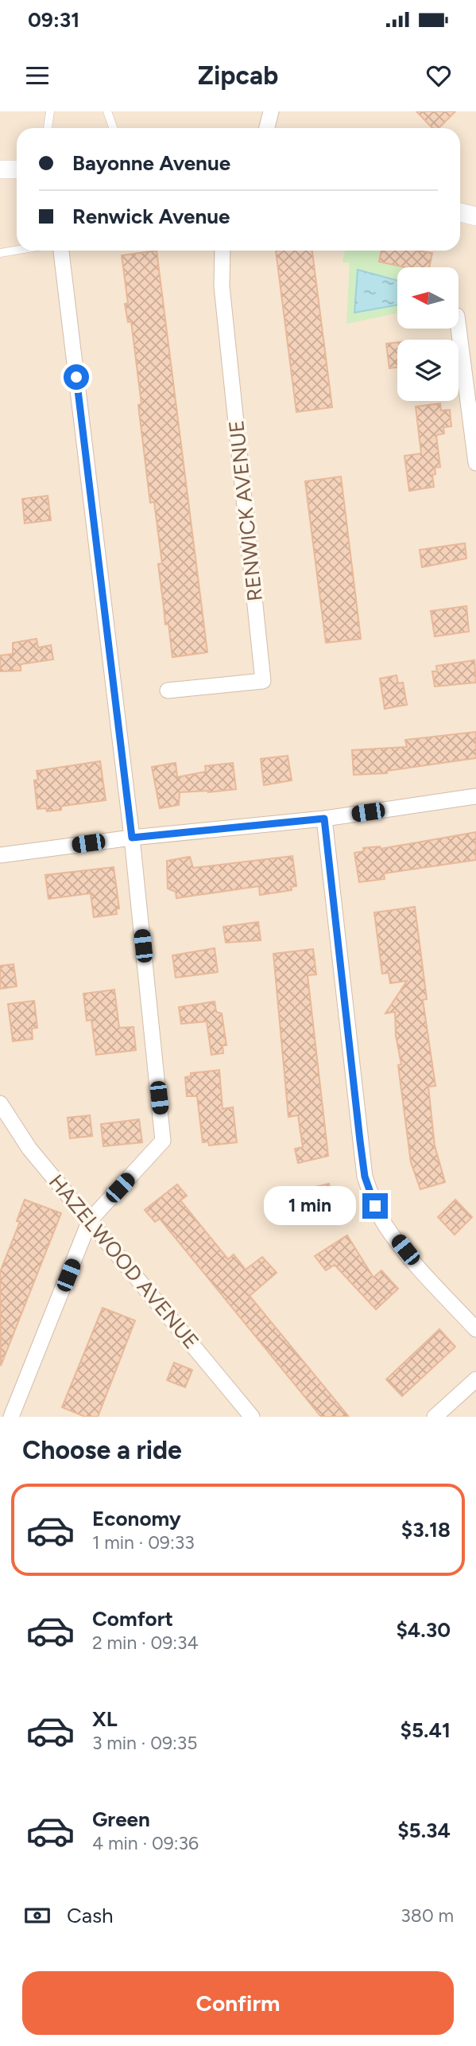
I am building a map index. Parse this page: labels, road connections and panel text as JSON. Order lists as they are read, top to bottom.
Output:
{
  "streets": {
    "street": ["RENWICK AVENUE", "HAZELWOOD AVENUE"]
  },
  "north": "left",
  "page": {
    "status": "09:31",
    "header": "Zipcab",
    "banner": ["Bayonne Avenue", "Renwick Avenue"],
    "bubble": "1 min",
    "heading": "Choose a ride",
    "list": [
      {
        "name": "Economy",
        "note": "1 min · 09:33",
        "value": "$3.18"
      },
      {
        "name": "Comfort",
        "note": "2 min · 09:34",
        "value": "$4.30"
      },
      {
        "name": "XL",
        "note": "3 min · 09:35",
        "value": "$5.41"
      },
      {
        "name": "Green",
        "note": "4 min · 09:36",
        "value": "$5.34"
      }
    ],
    "pay": ["Cash", "380 m"],
    "buttons": "Confirm"
  }
}
